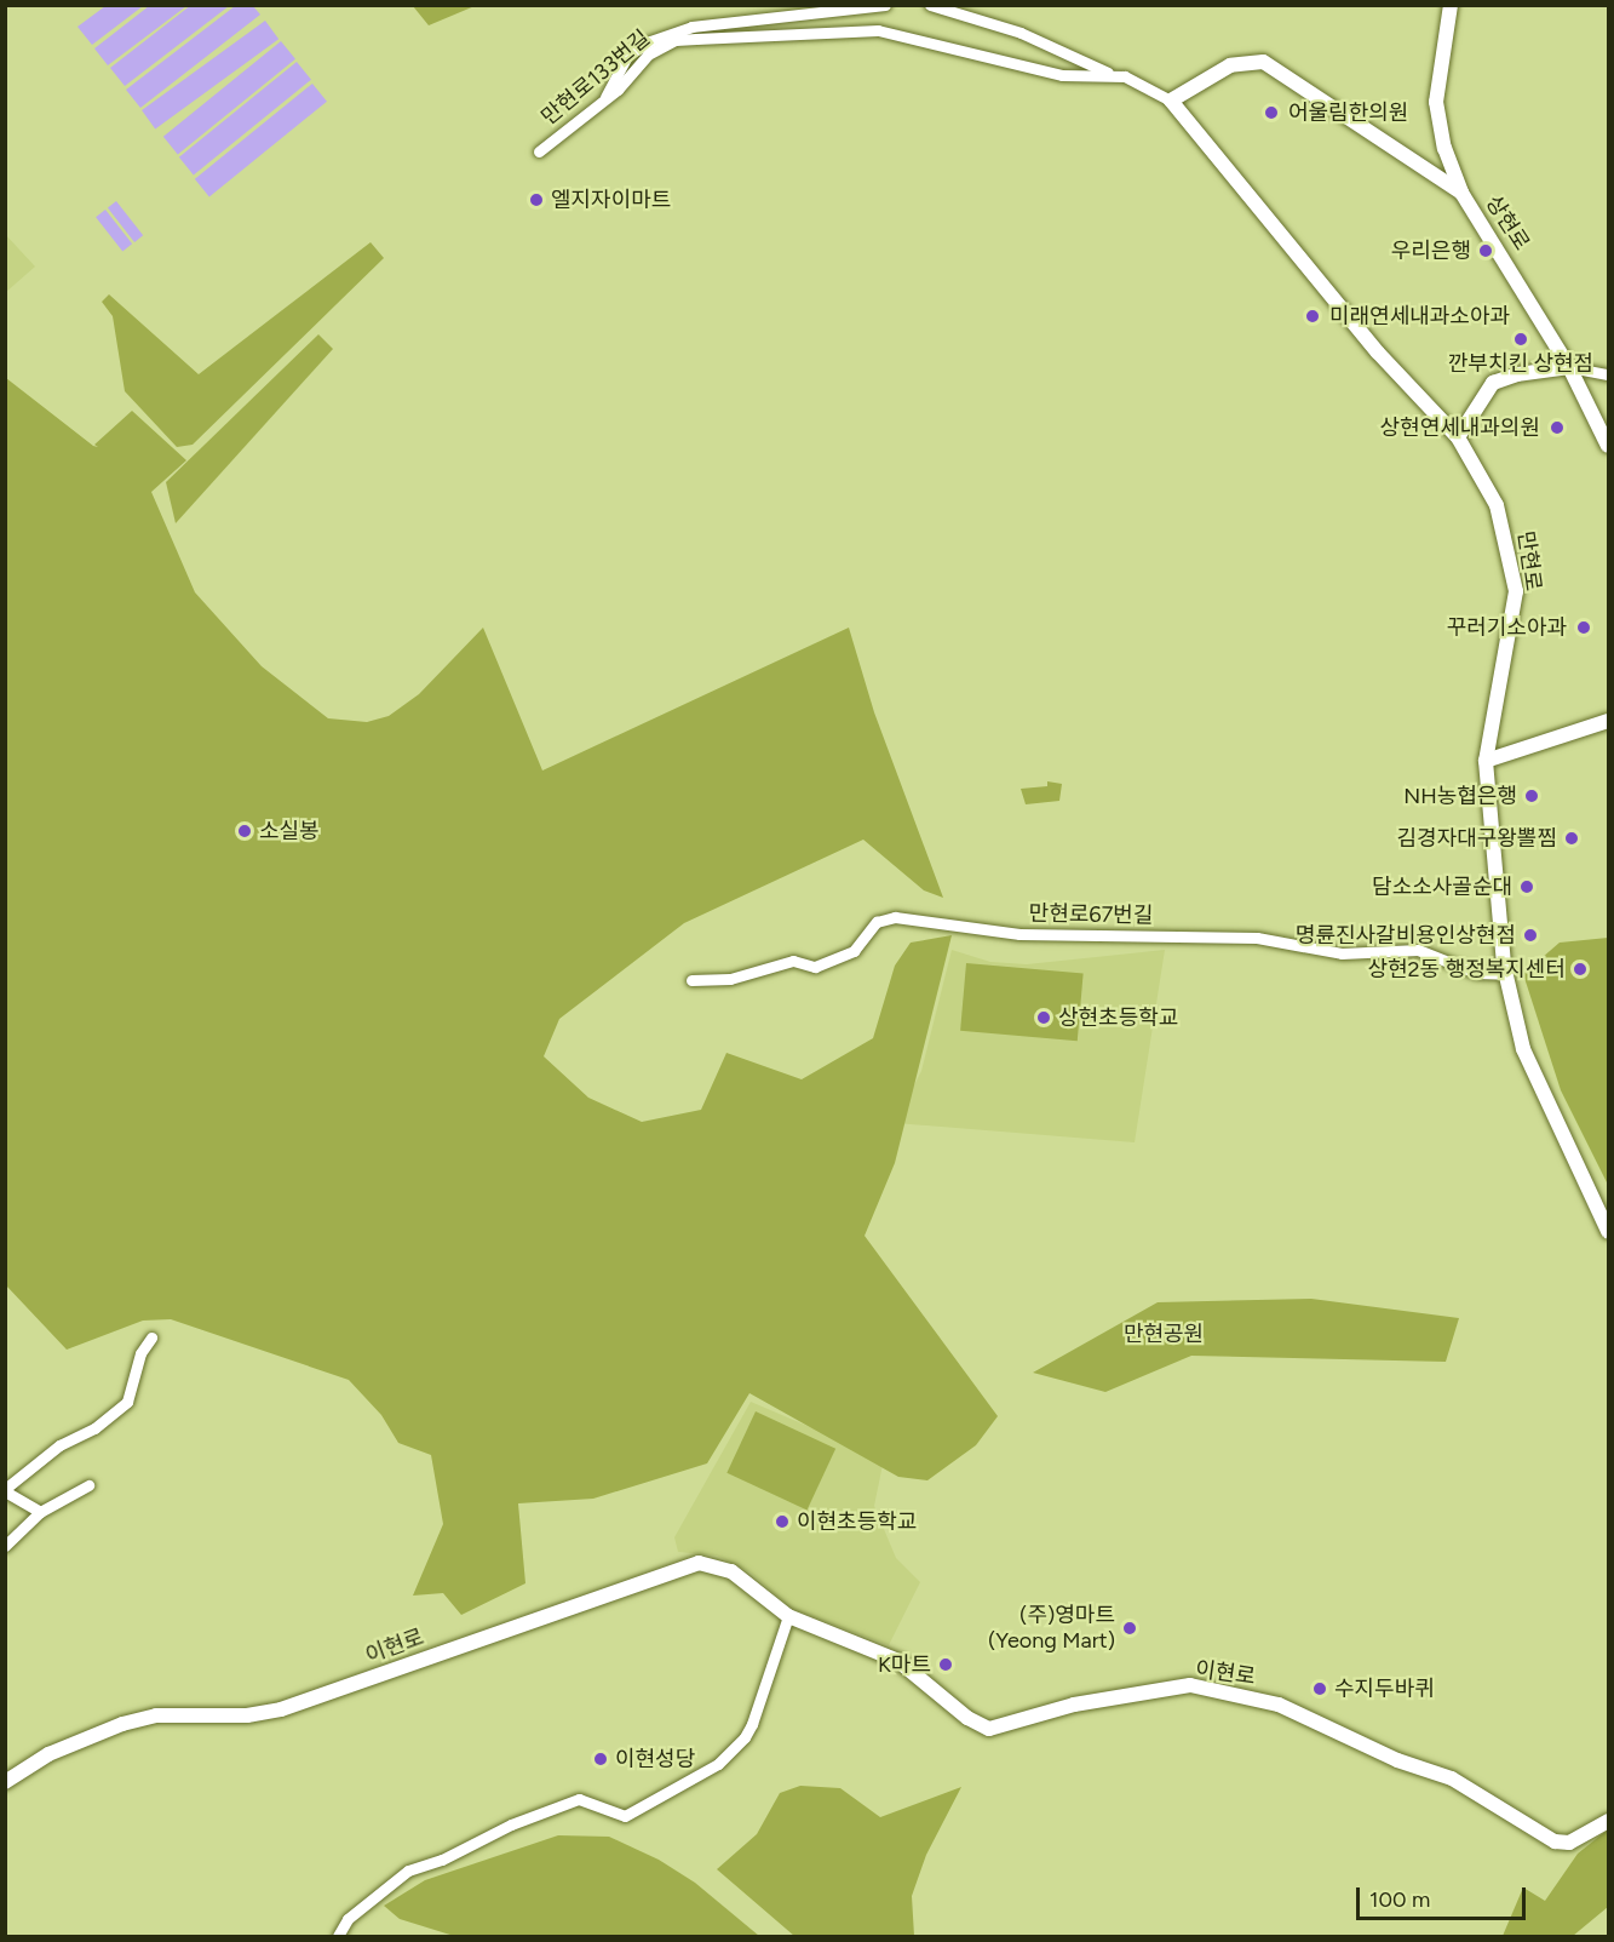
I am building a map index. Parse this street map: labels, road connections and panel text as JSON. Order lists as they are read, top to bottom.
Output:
{
  "streets": {
    "street": [
      "만현로133번길",
      "상현로",
      "만현로",
      "만현로67번길",
      "이현로"
    ]
  },
  "crossings": [
    ["만현로133번길", "만현로"],
    ["만현로", "만현로67번길"]
  ],
  "parks": ["만현공원"],
  "places": [
    "어울림한의원",
    "엘지자이마트",
    "우리은행",
    "미래연세내과소아과",
    "깐부치킨 상현점",
    "상현연세내과의원",
    "꾸러기소아과",
    "NH농협은행",
    "소실봉",
    "김경자대구왕뽈찜",
    "담소소사골순대",
    "명륜진사갈비용인상현점",
    "상현2동 행정복지센터",
    "상현초등학교",
    "이현초등학교",
    "(주)영마트 (Yeong Mart)",
    "K마트",
    "수지두바퀴",
    "이현성당"
  ],
  "scale_bar": "100 m"
}
